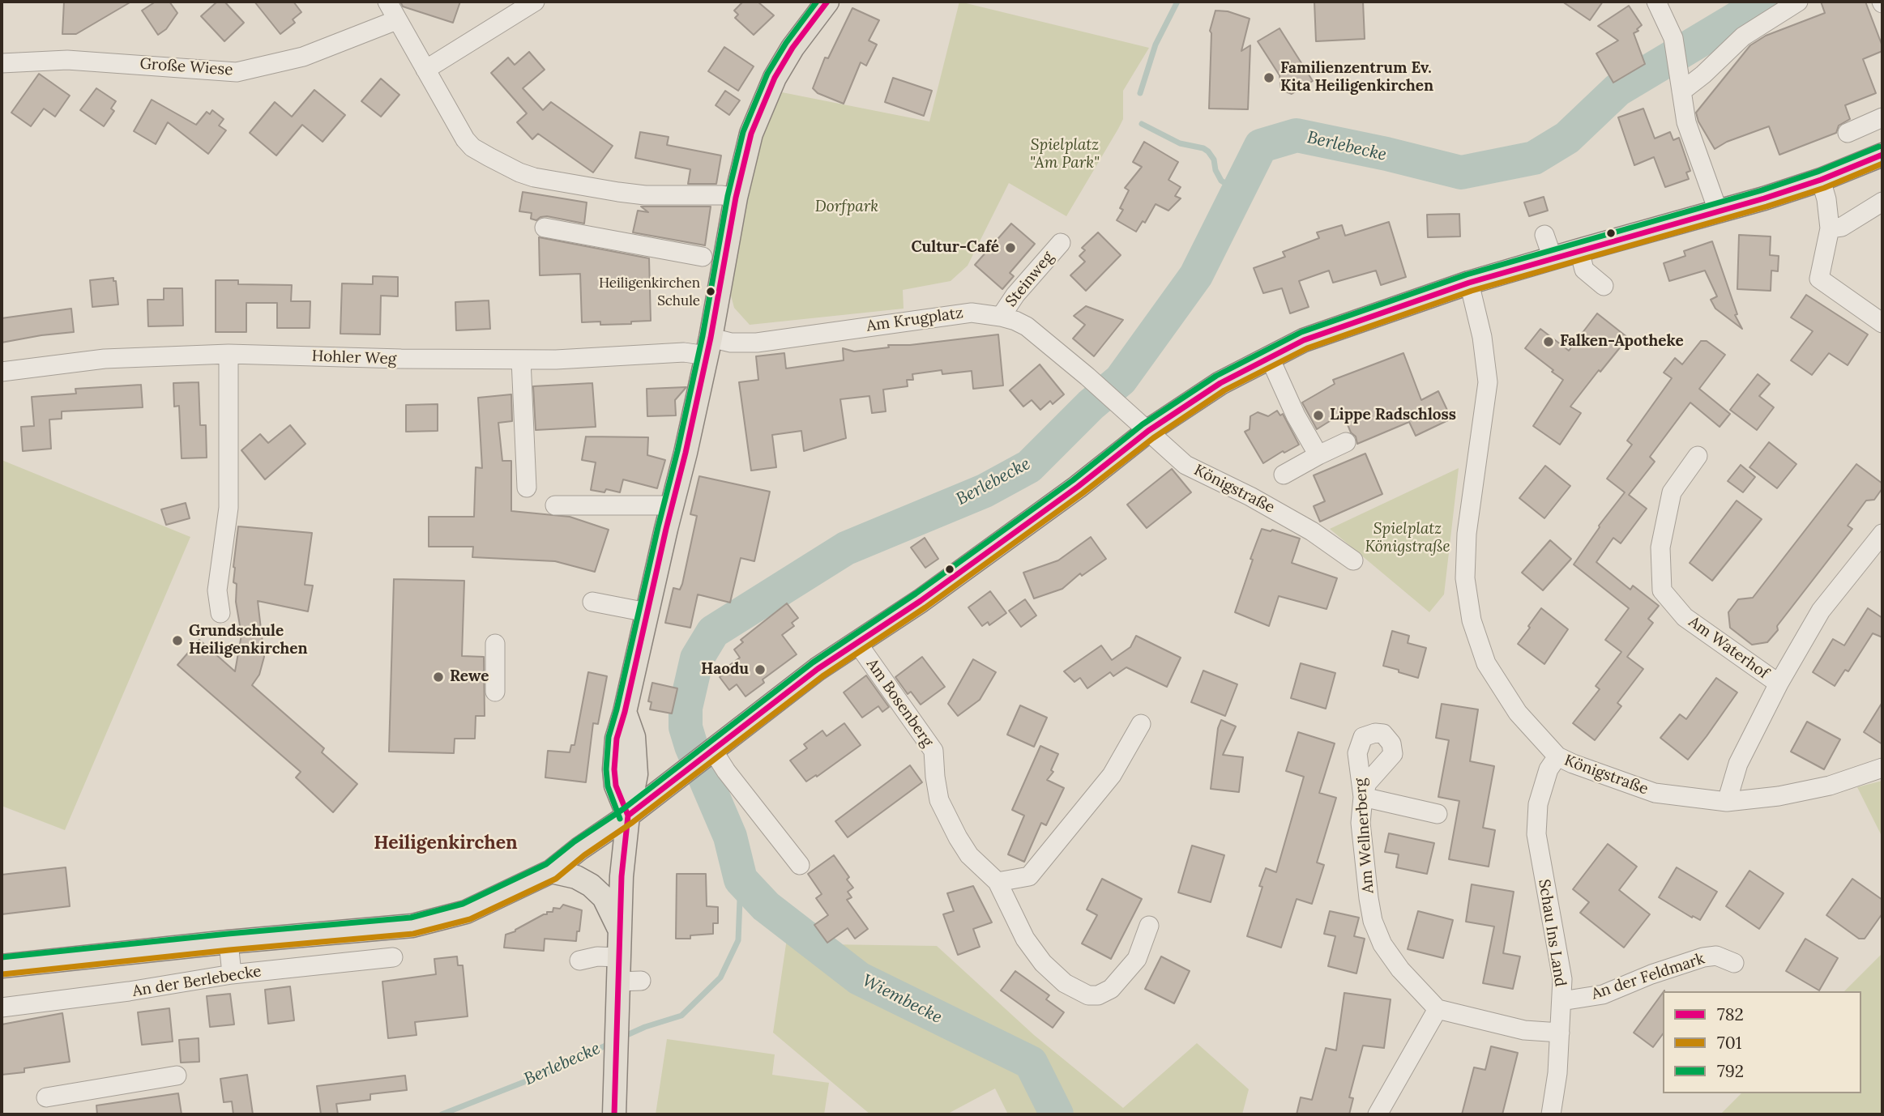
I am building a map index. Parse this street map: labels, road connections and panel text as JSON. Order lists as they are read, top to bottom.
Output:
{
  "streets": {
    "street": [
      "Große Wiese",
      "Steinweg",
      "Am Krugplatz",
      "Hohler Weg",
      "Königstraße",
      "Am Waterhof",
      "Am Bosenberg",
      "Am Wellnerberg",
      "Schau Ins Land",
      "An der Feldmark",
      "An der Berlebecke"
    ]
  },
  "crossings": [
    ["Steinweg", "Am Krugplatz"],
    ["Am Krugplatz", "Hohler Weg"],
    ["Am Krugplatz", "Königstraße"],
    ["Königstraße", "Am Waterhof"],
    ["Königstraße", "Schau Ins Land"],
    ["Schau Ins Land", "An der Feldmark"]
  ],
  "districts": ["Heiligenkirchen"],
  "water": ["Berlebecke", "Wiembecke"],
  "parks": ["Spielplatz \"Am Park\"", "Dorfpark", "Spielplatz Königstraße"],
  "places": [
    "Familienzentrum Ev. Kita Heiligenkirchen",
    "Cultur-Café",
    "Heiligenkirchen Schule",
    "Falken-Apotheke",
    "Lippe Radschloss",
    "Grundschule Heiligenkirchen",
    "Haodu",
    "Rewe"
  ],
  "lines": ["transit line 782", "transit line 792", "transit line 701"],
  "legend": ["782", "701", "792"]
}
